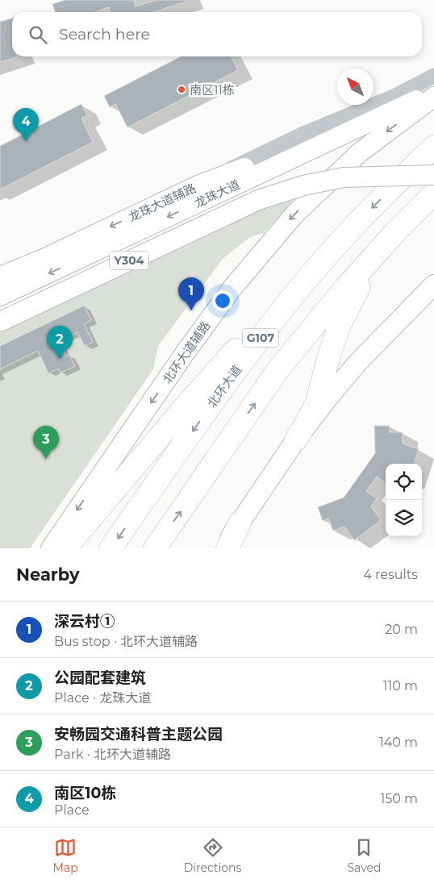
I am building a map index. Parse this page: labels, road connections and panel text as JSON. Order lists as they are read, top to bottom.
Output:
{
  "streets": {
    "highway": ["G107", "北环大道"],
    "main road": [
      "龙珠大道",
      "龙珠大道辅路",
      "Y304",
      "北环大道辅路"
    ]
  },
  "crossings": [
    ["龙珠大道", "龙珠大道辅路"]
  ],
  "one_way": ["龙珠大道辅路"],
  "places": ["南区11栋"],
  "north": "top left",
  "page": {
    "search": "Search here",
    "pins": [
      "4",
      "1",
      "2",
      "3"
    ],
    "heading": ["Nearby", "4 results"],
    "list": [
      {
        "mark": "1",
        "name": "深云村①",
        "note": "Bus stop · 北环大道辅路",
        "value": "20 m"
      },
      {
        "mark": "2",
        "name": "公园配套建筑",
        "note": "Place · 龙珠大道",
        "value": "110 m"
      },
      {
        "mark": "3",
        "name": "安畅园交通科普主题公园",
        "note": "Park · 北环大道辅路",
        "value": "140 m"
      },
      {
        "mark": "4",
        "name": "南区10栋",
        "note": "Place",
        "value": "150 m"
      }
    ],
    "nav": ["Map", "Directions", "Saved"]
  }
}
